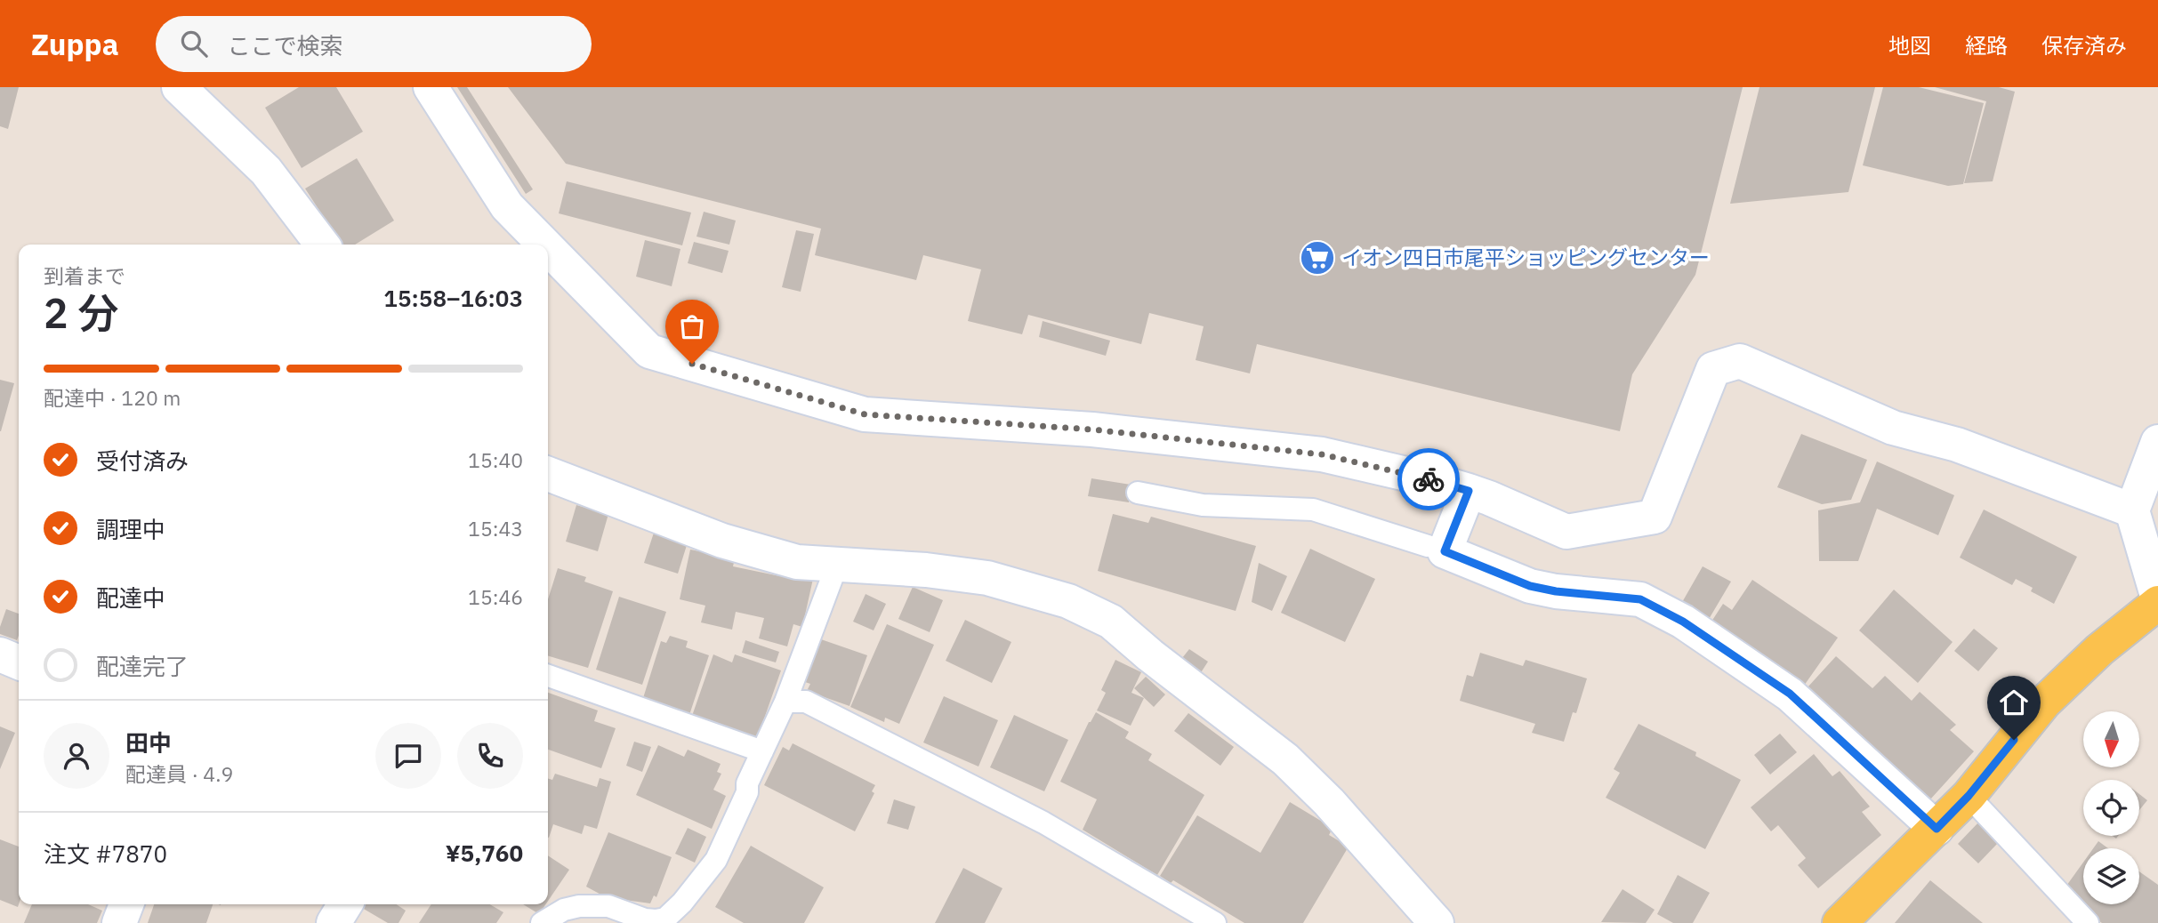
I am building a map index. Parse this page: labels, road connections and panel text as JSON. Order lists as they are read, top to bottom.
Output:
{
  "places": {
    "supermarket": ["イオン四日市尾平ショッピングセンター"]
  },
  "north": "bottom",
  "page": {
    "header": "Zuppa",
    "search": "ここで検索",
    "nav": ["地図", "経路", "保存済み"],
    "heading": ["2 分", "到着まで", "15:58–16:03"],
    "panel": [
      "田中",
      "配達員 · 4.9",
      "注文 #7870",
      "¥5,760"
    ],
    "bar": "配達中 · 120 m",
    "list": [
      ["受付済み", "15:40"],
      ["調理中", "15:43"],
      ["配達中", "15:46"],
      "配達完了"
    ]
  }
}
